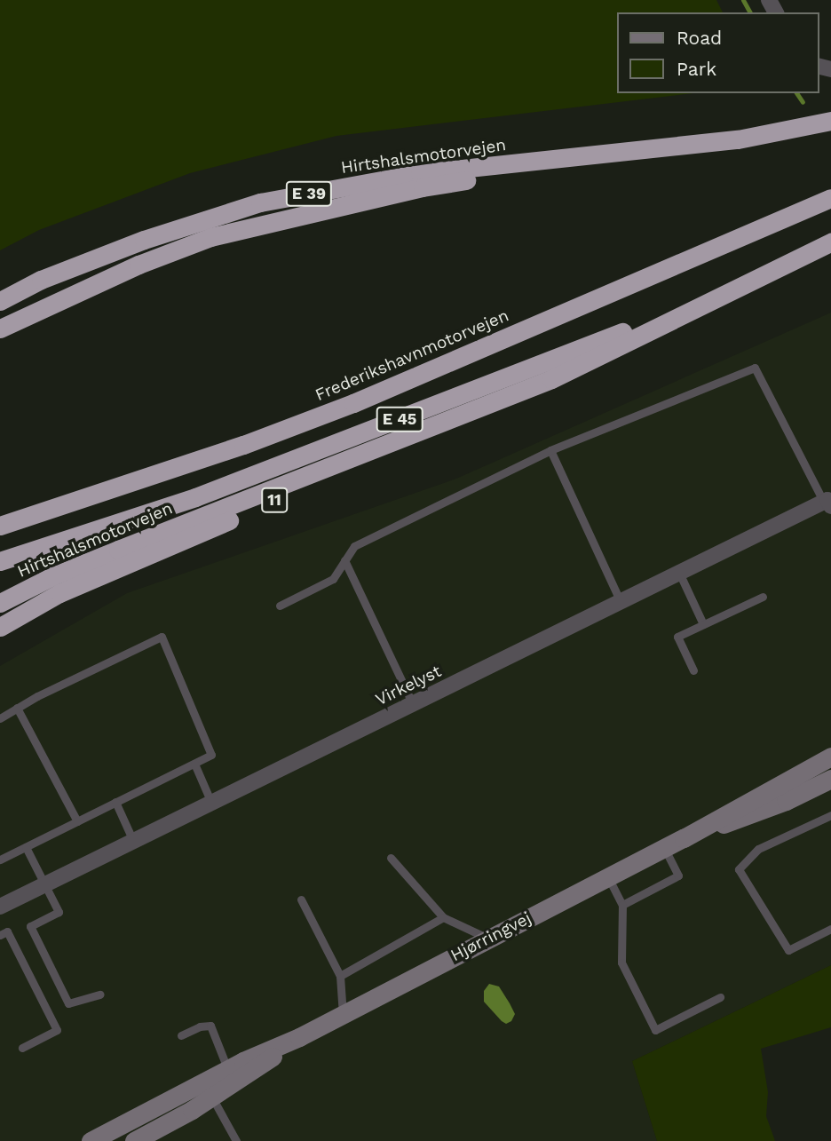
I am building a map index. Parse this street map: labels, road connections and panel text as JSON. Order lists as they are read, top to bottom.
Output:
{
  "streets": {
    "highway": [
      "Hirtshalsmotorvejen",
      "E 39",
      "Frederikshavnmotorvejen",
      "E 45",
      "11"
    ],
    "main road": ["Hjørringvej"],
    "street": ["Virkelyst"]
  },
  "crossings": [
    ["Hirtshalsmotorvejen", "E 45"],
    ["Hirtshalsmotorvejen", "11"]
  ],
  "legend": ["Road", "Park"]
}
